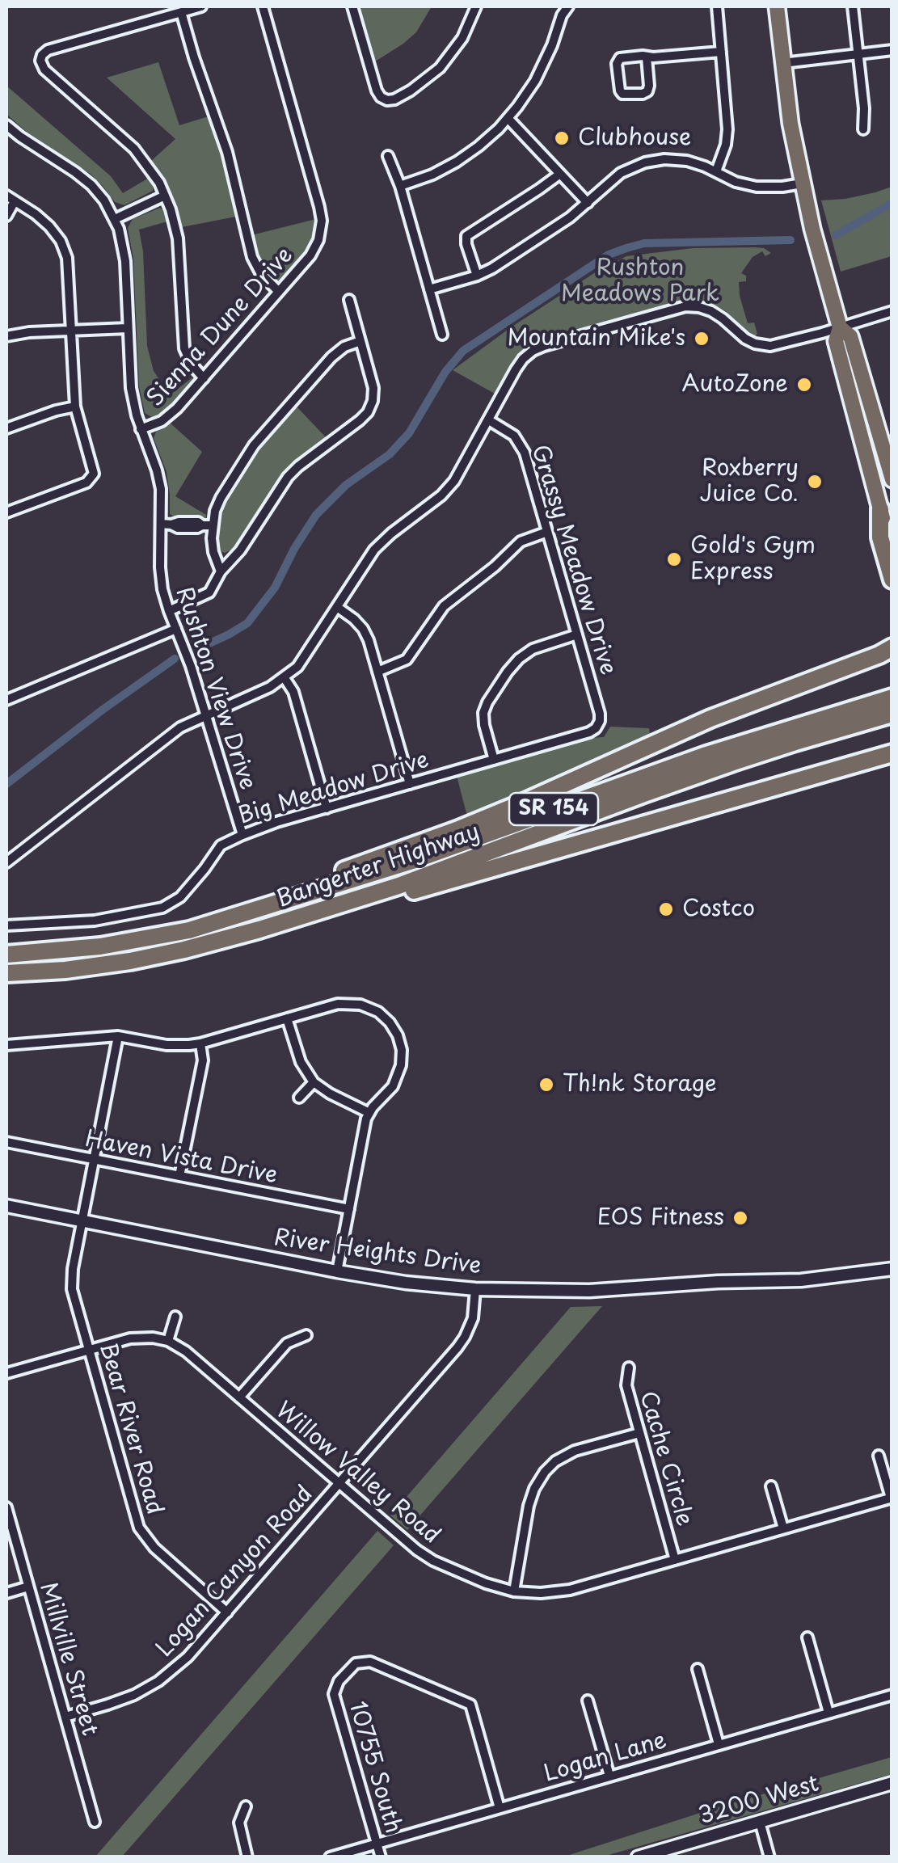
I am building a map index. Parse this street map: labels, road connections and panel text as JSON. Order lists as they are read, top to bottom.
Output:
{
  "streets": {
    "highway": ["SR 154", "Bangerter Highway"],
    "street": [
      "Sienna Dune Drive",
      "Grassy Meadow Drive",
      "Rushton View Drive",
      "Big Meadow Drive",
      "Haven Vista Drive",
      "River Heights Drive",
      "Bear River Road",
      "Cache Circle",
      "Willow Valley Road",
      "Logan Canyon Road",
      "Millville Street",
      "Logan Lane",
      "10755 South",
      "3200 West"
    ]
  },
  "crossings": [
    ["Sienna Dune Drive", "Rushton View Drive"],
    ["Grassy Meadow Drive", "Big Meadow Drive"],
    ["Rushton View Drive", "Big Meadow Drive"],
    ["Haven Vista Drive", "Bear River Road"],
    ["River Heights Drive", "Bear River Road"],
    ["River Heights Drive", "Logan Canyon Road"],
    ["Bear River Road", "Logan Canyon Road"],
    ["Cache Circle", "Willow Valley Road"],
    ["Willow Valley Road", "Logan Canyon Road"],
    ["Logan Canyon Road", "Millville Street"],
    ["Logan Lane", "10755 South"]
  ],
  "parks": ["Rushton Meadows Park"],
  "places": [
    "Clubhouse",
    "Mountain Mike's",
    "AutoZone",
    "Roxberry Juice Co.",
    "Gold's Gym Express",
    "Costco",
    "Th!nk Storage",
    "EOS Fitness"
  ]
}
